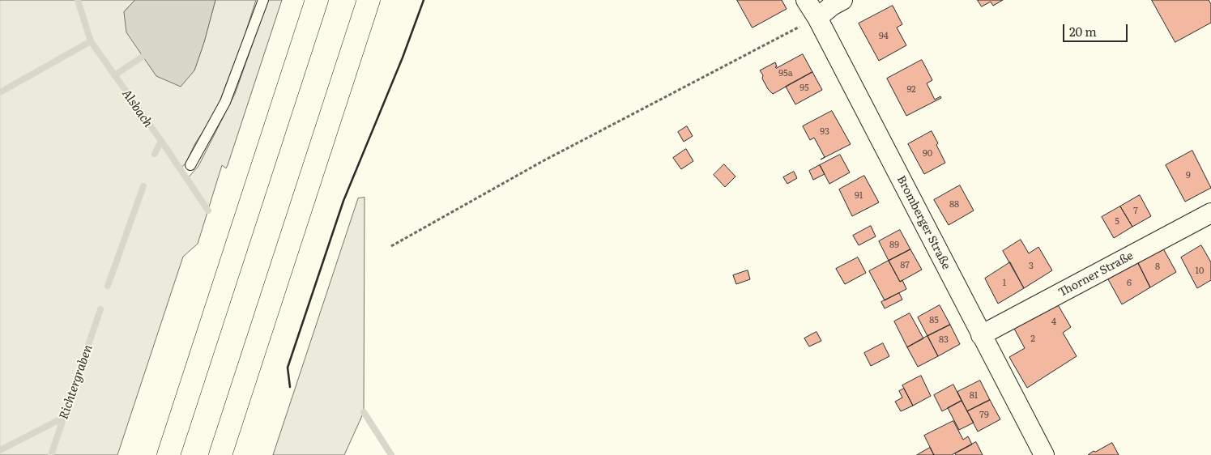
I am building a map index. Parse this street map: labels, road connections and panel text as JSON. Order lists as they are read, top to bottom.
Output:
{
  "streets": {
    "street": ["Bromberger Straße", "Thorner Straße"]
  },
  "crossings": [
    ["Bromberger Straße", "Thorner Straße"]
  ],
  "water": ["Alsbach", "Richtergraben"],
  "house_numbers": [
    "94",
    "95a",
    "95",
    "92",
    "93",
    "90",
    "9",
    "91",
    "88",
    "7",
    "5",
    "89",
    "87",
    "3",
    "8",
    "10",
    "1",
    "6",
    "85",
    "4",
    "2",
    "83",
    "81",
    "79"
  ],
  "scale_bar": "20 m"
}
